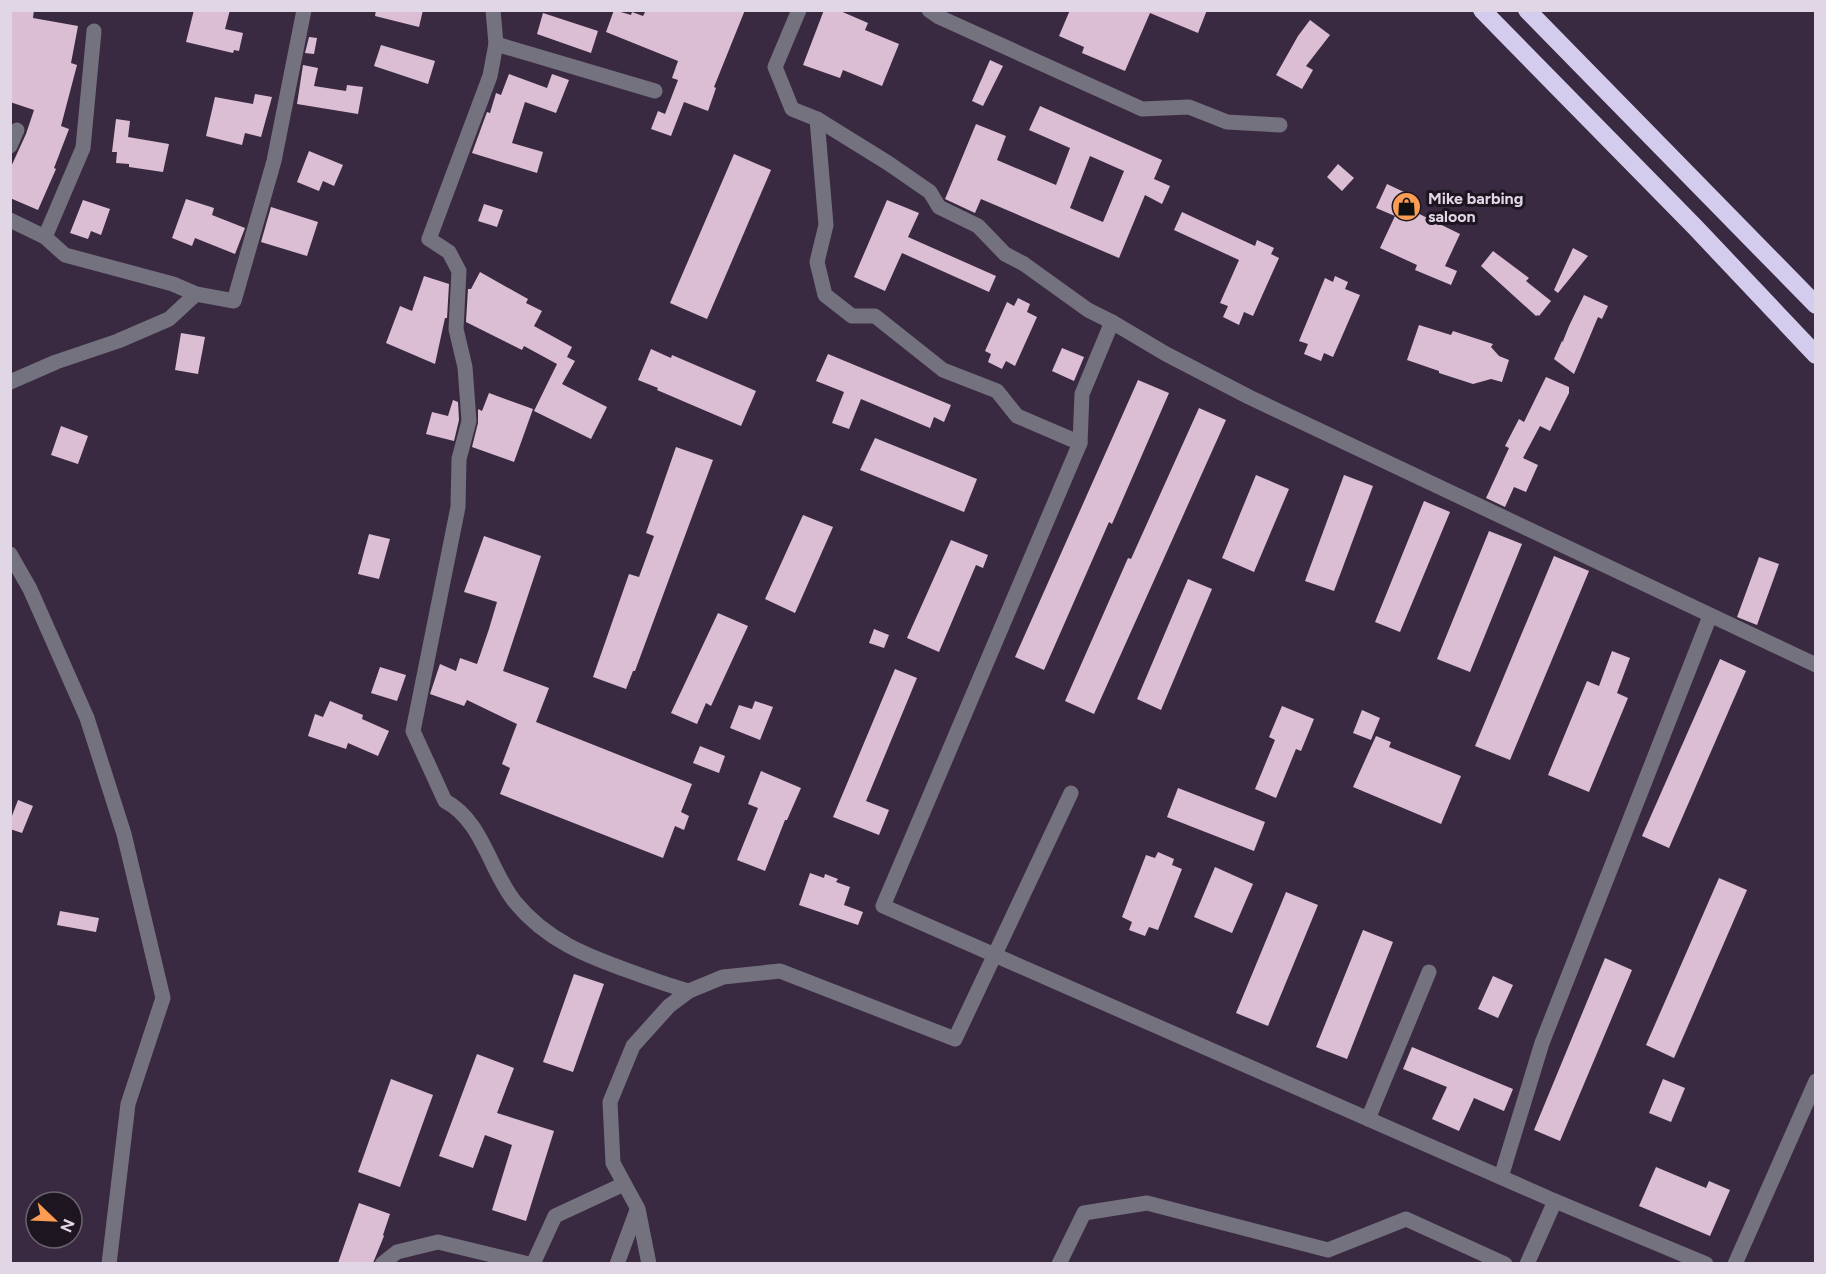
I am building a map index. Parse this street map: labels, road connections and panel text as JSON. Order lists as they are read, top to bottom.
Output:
{
  "places": {
    "shop": ["Mike barbing saloon"]
  },
  "north": "bottom right"
}
